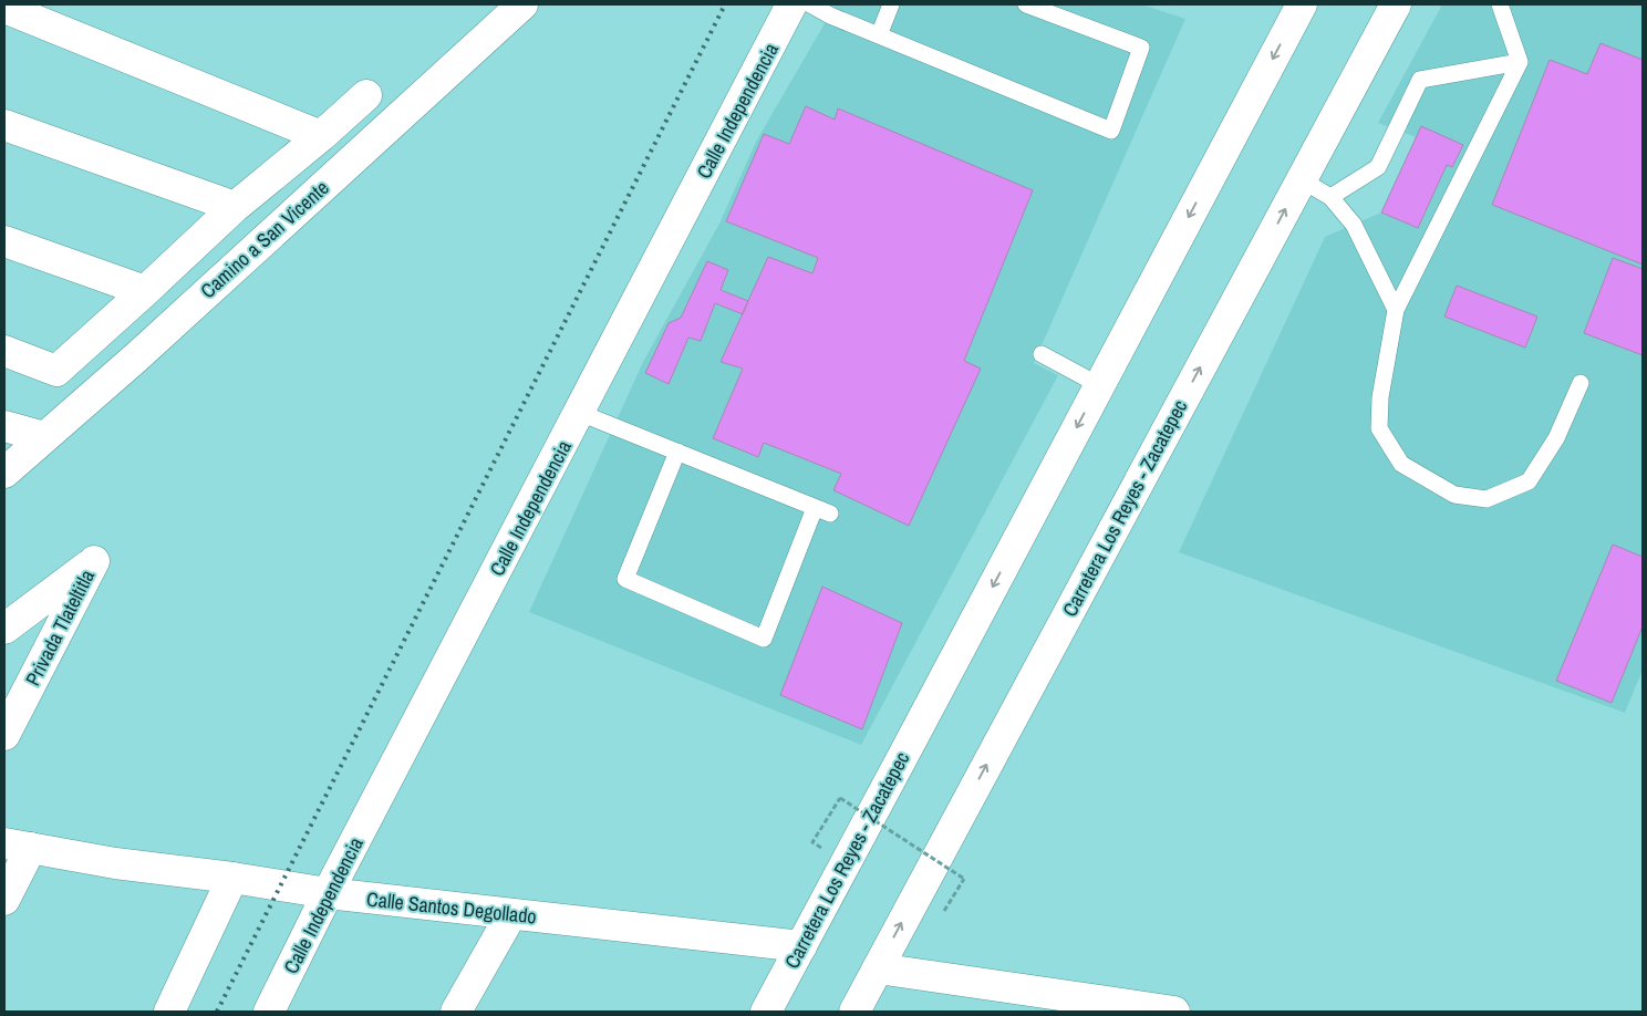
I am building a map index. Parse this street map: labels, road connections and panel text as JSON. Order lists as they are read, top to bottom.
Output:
{
  "streets": {
    "main road": [
      "Calle Independencia",
      "Camino a San Vicente",
      "Carretera Los Reyes - Zacatepec",
      "Privada Tlateltitla",
      "Calle Santos Degollado"
    ]
  },
  "crossings": [
    ["Calle Independencia", "Calle Santos Degollado"],
    ["Carretera Los Reyes - Zacatepec", "Calle Santos Degollado"]
  ]
}
